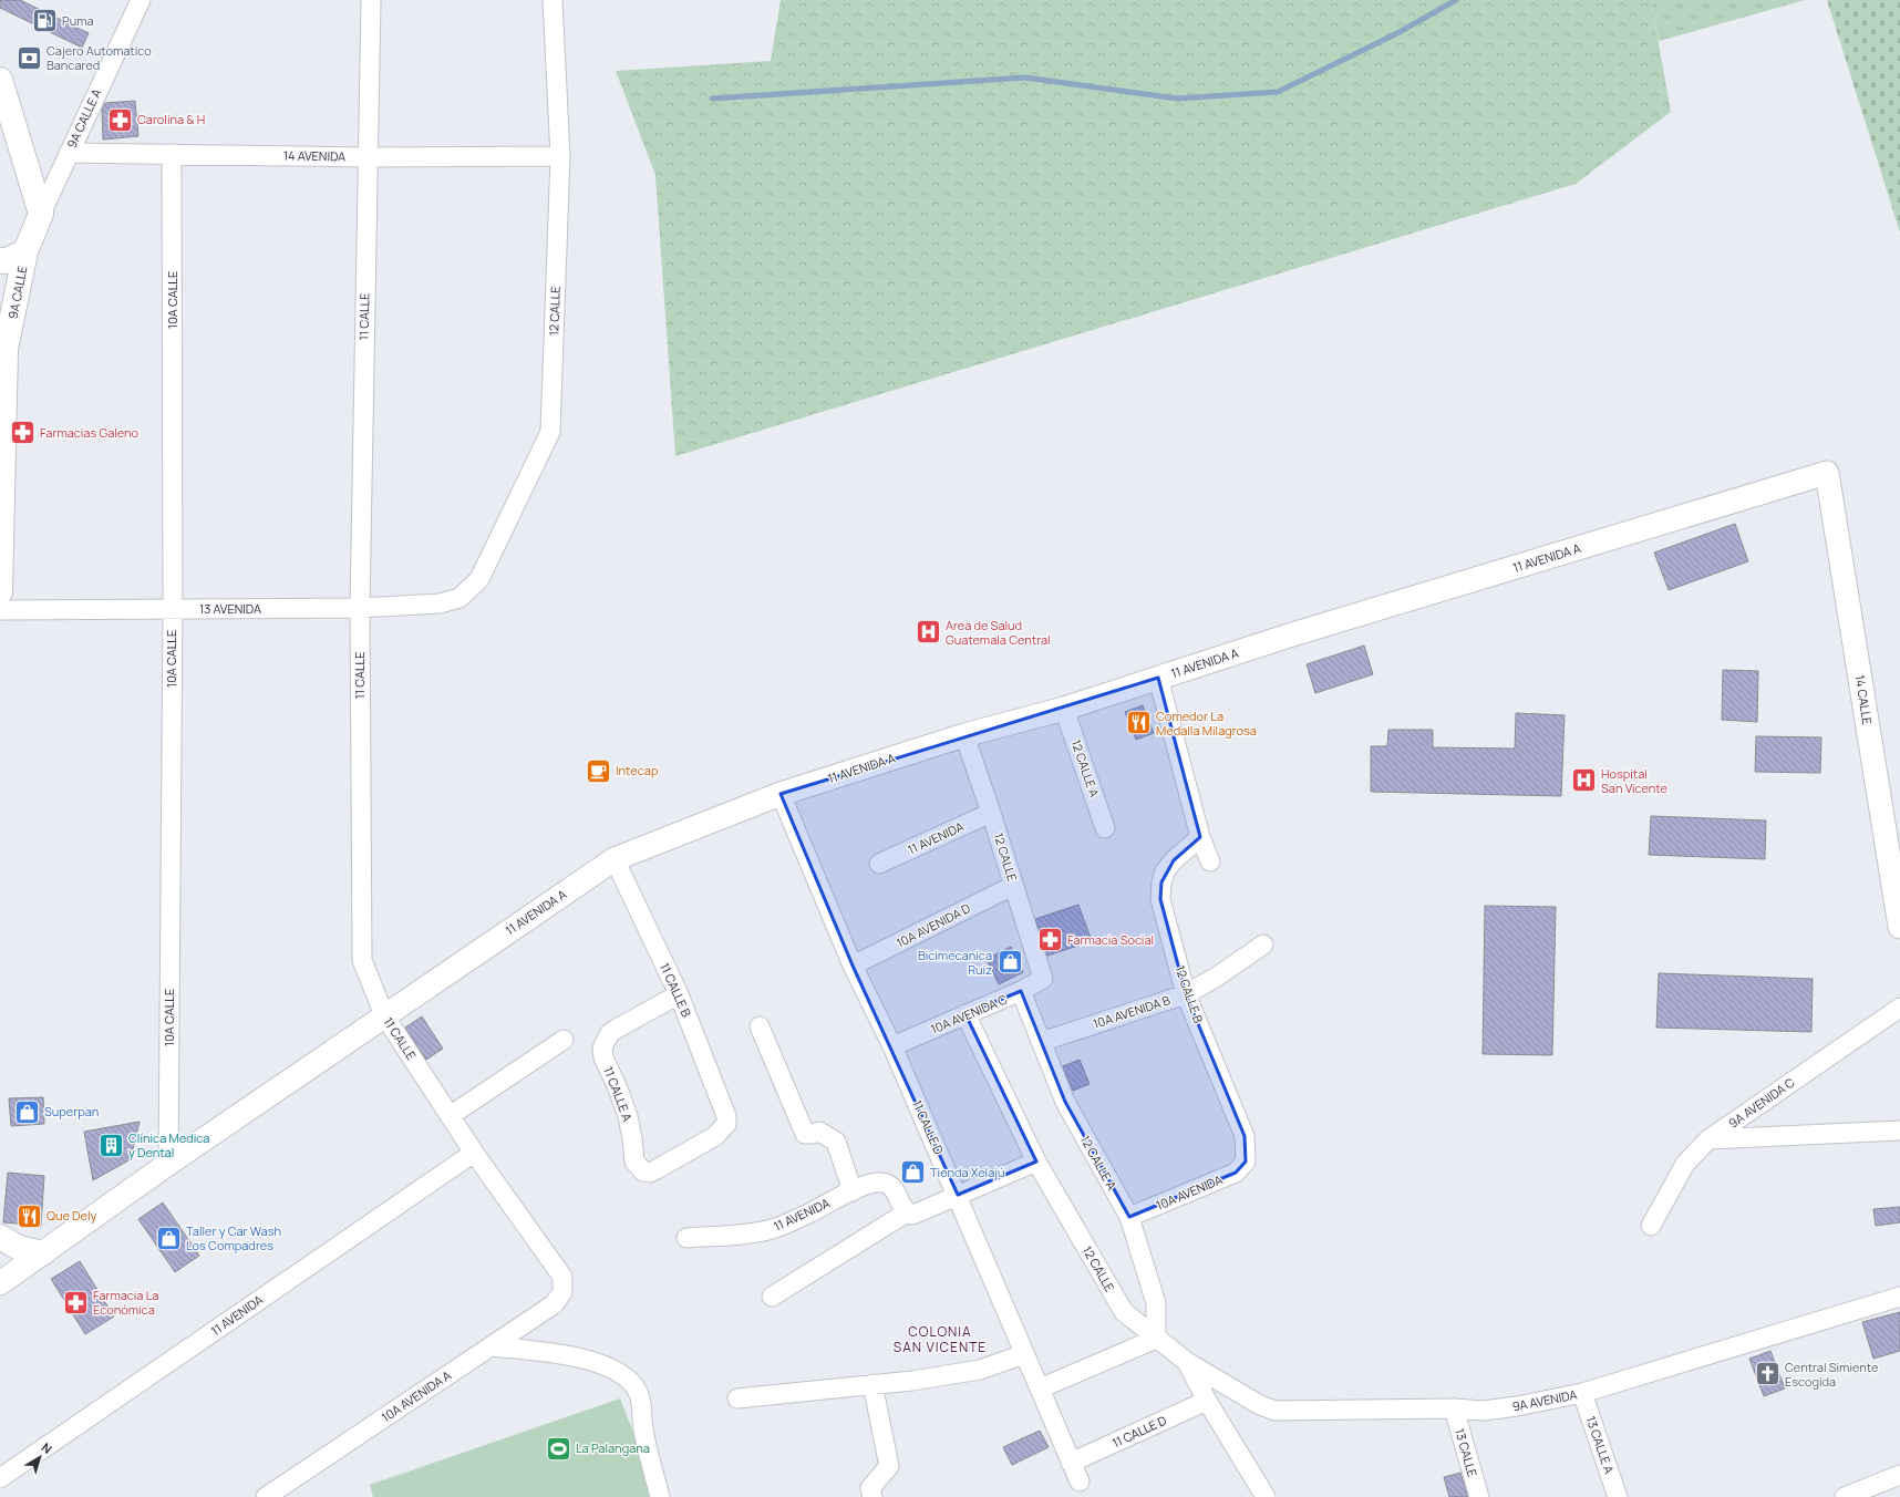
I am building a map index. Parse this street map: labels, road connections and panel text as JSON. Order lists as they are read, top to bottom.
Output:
{
  "streets": {
    "main road": ["9A CALLE"],
    "street": [
      "9A CALLE A",
      "14 AVENIDA",
      "10A CALLE",
      "12 CALLE",
      "11 CALLE",
      "11 AVENIDA A",
      "13 AVENIDA",
      "14 CALLE",
      "12 CALLE A",
      "11 AVENIDA",
      "10A AVENIDA D",
      "11 CALLE B",
      "12 CALLE B",
      "10A AVENIDA B",
      "10A AVENIDA C",
      "11 CALLE A",
      "9A AVENIDA C",
      "11 CALLE D",
      "10A AVENIDA",
      "10A AVENIDA A",
      "9A AVENIDA",
      "13 CALLE A",
      "13 CALLE"
    ]
  },
  "crossings": [
    ["9A CALLE A", "14 AVENIDA"],
    ["9A CALLE A", "9A CALLE"],
    ["14 AVENIDA", "10A CALLE"],
    ["14 AVENIDA", "12 CALLE"],
    ["14 AVENIDA", "11 CALLE"],
    ["10A CALLE", "11 AVENIDA A"],
    ["10A CALLE", "13 AVENIDA"],
    ["12 CALLE", "11 AVENIDA A"],
    ["12 CALLE", "13 AVENIDA"],
    ["12 CALLE", "12 CALLE A"],
    ["12 CALLE", "11 AVENIDA"],
    ["12 CALLE", "10A AVENIDA D"],
    ["12 CALLE", "10A AVENIDA C"],
    ["12 CALLE", "11 CALLE D"],
    ["12 CALLE", "9A AVENIDA"],
    ["11 CALLE", "11 AVENIDA A"],
    ["11 CALLE", "13 AVENIDA"],
    ["11 CALLE", "11 AVENIDA"],
    ["11 CALLE", "10A AVENIDA A"],
    ["11 AVENIDA A", "14 CALLE"],
    ["11 AVENIDA A", "12 CALLE A"],
    ["11 AVENIDA A", "11 CALLE B"],
    ["11 AVENIDA A", "11 CALLE D"],
    ["12 CALLE A", "10A AVENIDA B"],
    ["12 CALLE A", "10A AVENIDA C"],
    ["12 CALLE A", "10A AVENIDA"],
    ["10A AVENIDA D", "11 CALLE D"],
    ["11 CALLE B", "11 CALLE A"],
    ["12 CALLE B", "10A AVENIDA B"],
    ["12 CALLE B", "10A AVENIDA"],
    ["10A AVENIDA C", "11 CALLE D"],
    ["9A AVENIDA", "13 CALLE A"],
    ["9A AVENIDA", "13 CALLE"]
  ],
  "districts": ["COLONIA SAN VICENTE"],
  "places": {
    "fuel station": ["Puma"],
    "bank": ["Cajero Automatico Bancared"],
    "pharmacy": [
      "Carolina & H",
      "Farmacias Galeno",
      "Farmacia Social",
      "Farmacia La Económica"
    ],
    "hospital": ["Area de Salud Guatemala Central", "Hospital San Vicente"],
    "restaurant": ["Comedor La Medalla Milagrosa", "Que Dely"],
    "cafe": ["Intecap"],
    "shop": [
      "Bicimecanica Ruiz",
      "Superpan",
      "Tienda Xelajú",
      "Taller y Car Wash Los Compadres"
    ],
    "building": ["Clínica Medica y Dental"],
    "church": ["Central Simiente Escogida"],
    "sports": ["La Palangana"]
  },
  "north": "top right"
}
